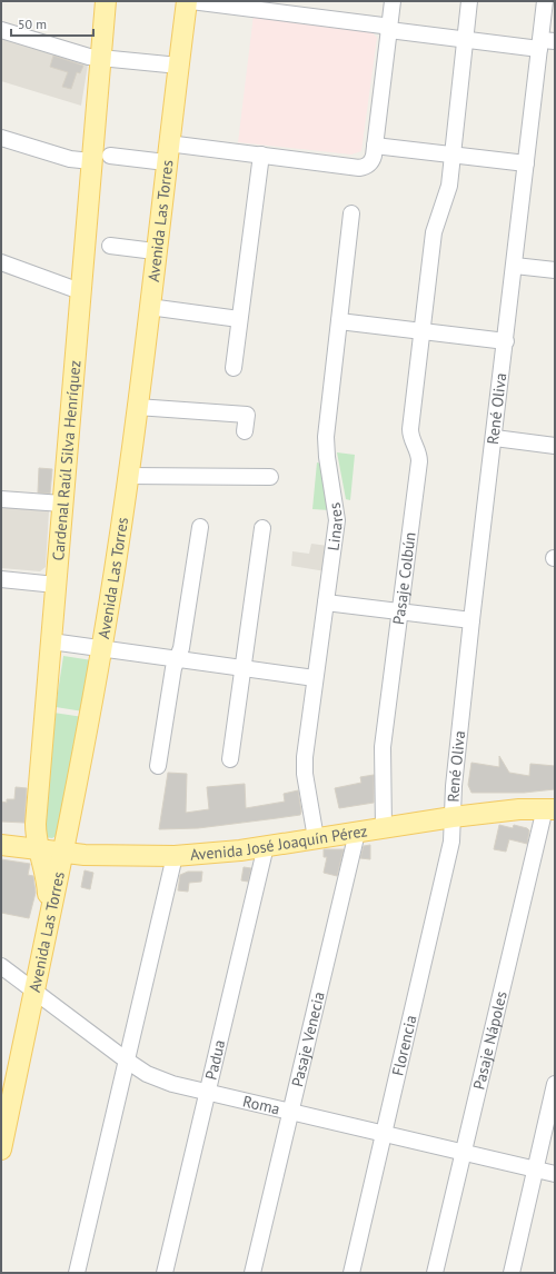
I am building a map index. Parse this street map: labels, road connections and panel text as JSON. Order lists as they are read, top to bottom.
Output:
{
  "streets": {
    "main road": ["Avenida Las Torres", "Cardenal Raúl Silva Henríquez", "Avenida José Joaquín Pérez"],
    "street": [
      "René Oliva",
      "Linares",
      "Pasaje Colbún",
      "Pasaje Venecia",
      "Pasaje Nápoles",
      "Florencia",
      "Padua",
      "Roma"
    ]
  },
  "crossings": [
    ["Avenida Las Torres", "Cardenal Raúl Silva Henríquez"],
    ["Avenida Las Torres", "Avenida José Joaquín Pérez"],
    ["Avenida Las Torres", "Roma"],
    ["René Oliva", "Avenida José Joaquín Pérez"],
    ["René Oliva", "Florencia"],
    ["Cardenal Raúl Silva Henríquez", "Avenida José Joaquín Pérez"],
    ["Linares", "Avenida José Joaquín Pérez"],
    ["Pasaje Colbún", "Avenida José Joaquín Pérez"],
    ["Avenida José Joaquín Pérez", "Pasaje Venecia"],
    ["Avenida José Joaquín Pérez", "Pasaje Nápoles"],
    ["Avenida José Joaquín Pérez", "Florencia"],
    ["Avenida José Joaquín Pérez", "Padua"],
    ["Pasaje Venecia", "Roma"],
    ["Pasaje Nápoles", "Roma"],
    ["Florencia", "Roma"],
    ["Padua", "Roma"]
  ],
  "scale_bar": "50 m"
}
